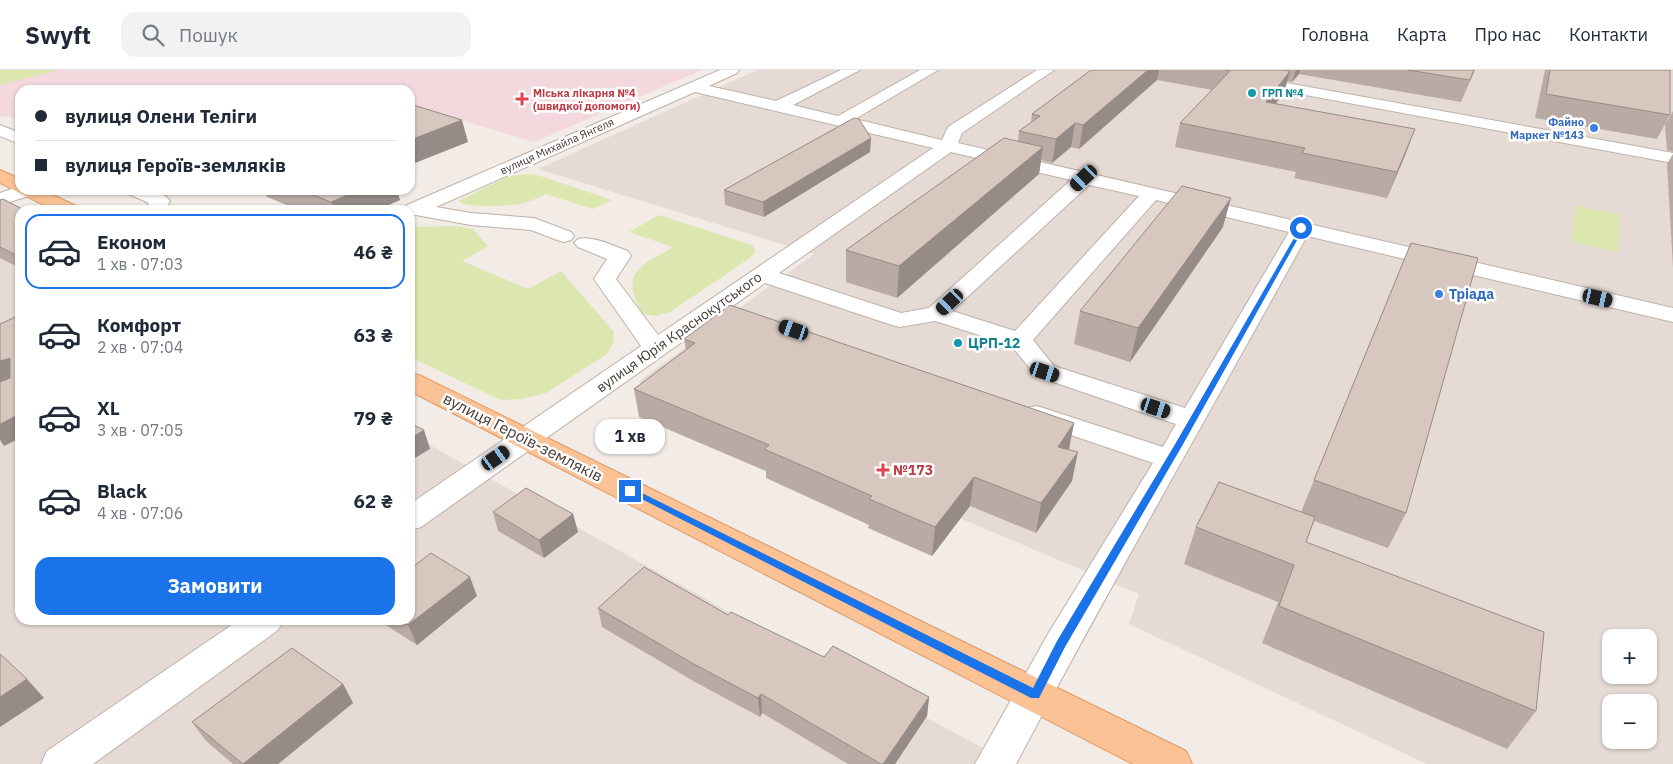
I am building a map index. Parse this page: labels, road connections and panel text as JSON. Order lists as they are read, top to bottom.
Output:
{
  "streets": {
    "main road": ["вулиця Героїв-земляків"],
    "street": ["вулиця Михайла Янгеля", "вулиця Юрія Краснокутського"]
  },
  "crossings": [
    ["вулиця Юрія Краснокутського", "вулиця Героїв-земляків"]
  ],
  "places": {
    "other": [
      "ГРП №4",
      "Файно Маркет №143",
      "Тріада",
      "ЦРП-12"
    ],
    "health": ["Міська лікарня №4 (швидкої допомоги)", "№173"]
  },
  "page": {
    "header": "Swyft",
    "search": "Пошук",
    "nav": [
      "Головна",
      "Карта",
      "Про нас",
      "Контакти"
    ],
    "banner": ["вулиця Олени Теліги", "вулиця Героїв-земляків"],
    "list": [
      {
        "name": "Економ",
        "note": "1 хв · 07:03",
        "value": "46 ₴"
      },
      {
        "name": "Комфорт",
        "note": "2 хв · 07:04",
        "value": "63 ₴"
      },
      {
        "name": "XL",
        "note": "3 хв · 07:05",
        "value": "79 ₴"
      },
      {
        "name": "Black",
        "note": "4 хв · 07:06",
        "value": "62 ₴"
      }
    ],
    "bubble": "1 хв",
    "buttons": "Замовити",
    "map_buttons": ["+", "−"]
  }
}
